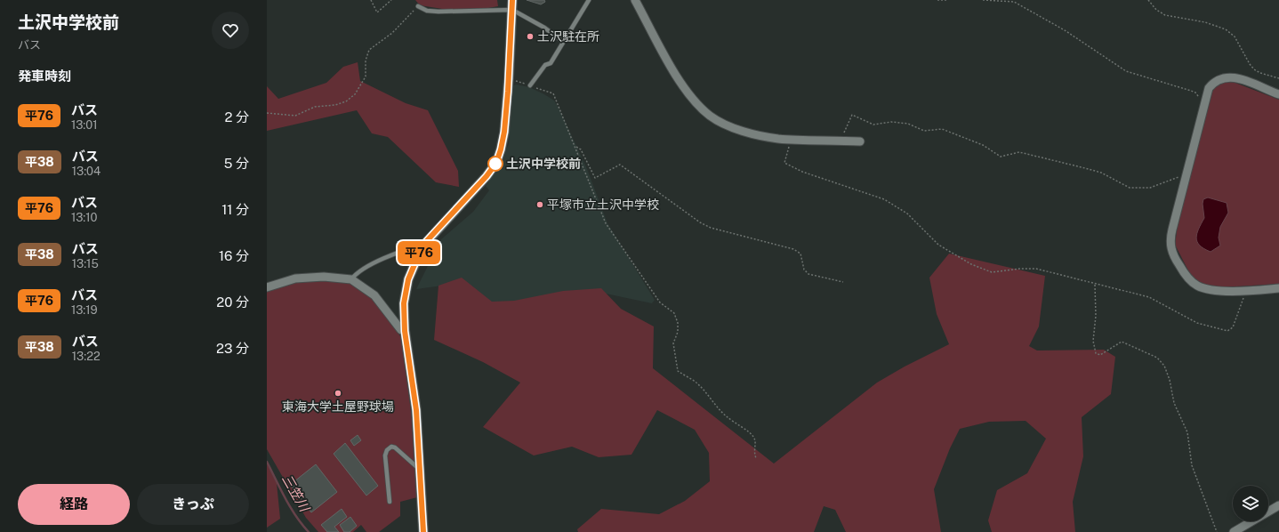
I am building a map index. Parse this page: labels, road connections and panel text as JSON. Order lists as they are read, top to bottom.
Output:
{
  "water": ["三笠川"],
  "places": [
    "土沢駐在所",
    "土沢中学校前",
    "平塚市立土沢中学校",
    "東海大学土屋野球場"
  ],
  "lines": ["bus line 平76"],
  "page": {
    "heading": [
      ["土沢中学校前", "バス"],
      "発車時刻"
    ],
    "on_map": "平76",
    "list": [
      {
        "mark": "平76",
        "name": "バス",
        "note": "13:01",
        "value": "2 分"
      },
      {
        "mark": "平38",
        "name": "バス",
        "note": "13:04",
        "value": "5 分"
      },
      {
        "mark": "平76",
        "name": "バス",
        "note": "13:10",
        "value": "11 分"
      },
      {
        "mark": "平38",
        "name": "バス",
        "note": "13:15",
        "value": "16 分"
      },
      {
        "mark": "平76",
        "name": "バス",
        "note": "13:19",
        "value": "20 分"
      },
      {
        "mark": "平38",
        "name": "バス",
        "note": "13:22",
        "value": "23 分"
      }
    ],
    "buttons": ["経路", "きっぷ"]
  }
}
